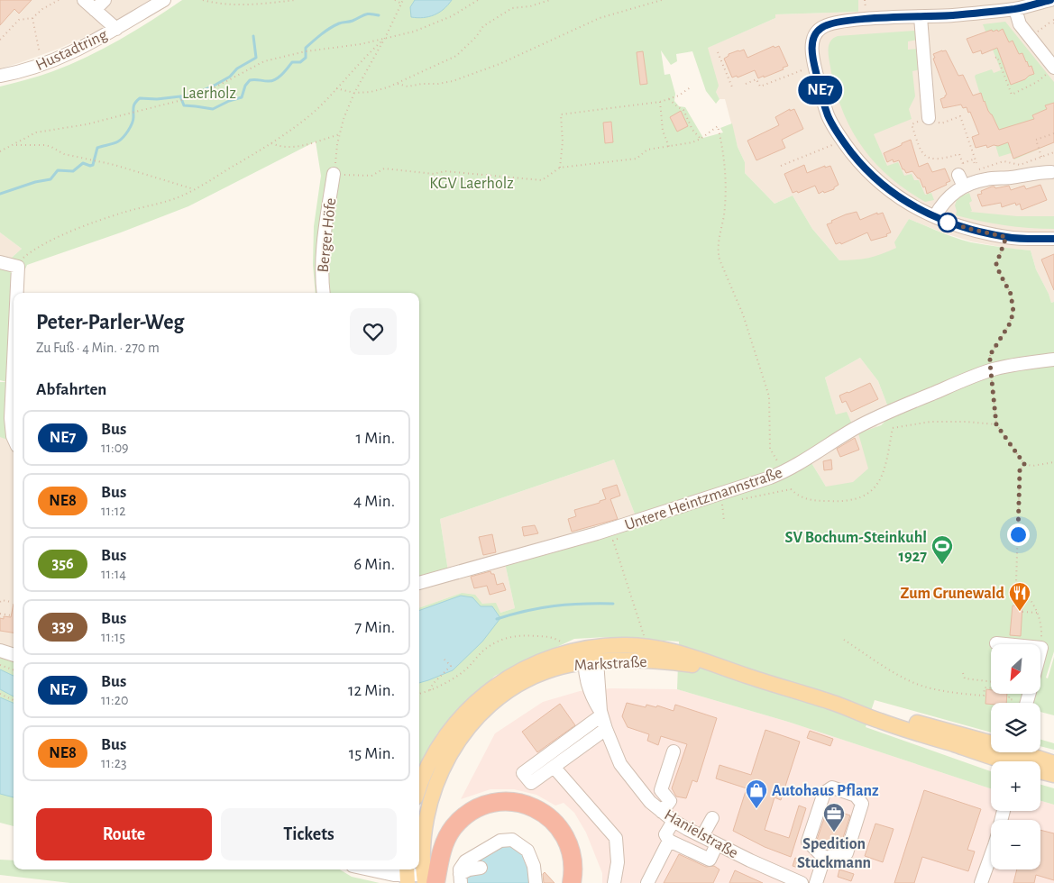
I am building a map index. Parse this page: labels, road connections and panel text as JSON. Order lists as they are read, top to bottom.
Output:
{
  "streets": {
    "main road": ["Markstraße"],
    "street": [
      "Hustadtring",
      "Berger Höfe",
      "Untere Heintzmannstraße",
      "Hanielstraße"
    ]
  },
  "crossings": [
    ["Markstraße", "Hanielstraße"]
  ],
  "parks": ["Laerholz", "KGV Laerholz"],
  "places": {
    "sports": ["SV Bochum-Steinkuhl 1927"],
    "restaurant": ["Zum Grunewald"],
    "shop": ["Autohaus Pflanz"],
    "office": ["Spedition Stuckmann"]
  },
  "lines": ["bus line NE7"],
  "north": "bottom left",
  "page": {
    "on_map": "NE7",
    "heading": [
      ["Peter-Parler-Weg", "Zu Fuß · 4 Min. · 270 m"],
      "Abfahrten"
    ],
    "list": [
      {
        "mark": "NE7",
        "name": "Bus",
        "note": "11:09",
        "value": "1 Min."
      },
      {
        "mark": "NE8",
        "name": "Bus",
        "note": "11:12",
        "value": "4 Min."
      },
      {
        "mark": "356",
        "name": "Bus",
        "note": "11:14",
        "value": "6 Min."
      },
      {
        "mark": "339",
        "name": "Bus",
        "note": "11:15",
        "value": "7 Min."
      },
      {
        "mark": "NE7",
        "name": "Bus",
        "note": "11:20",
        "value": "12 Min."
      },
      {
        "mark": "NE8",
        "name": "Bus",
        "note": "11:23",
        "value": "15 Min."
      }
    ],
    "map_buttons": ["+", "−"],
    "buttons": ["Route", "Tickets"]
  }
}
